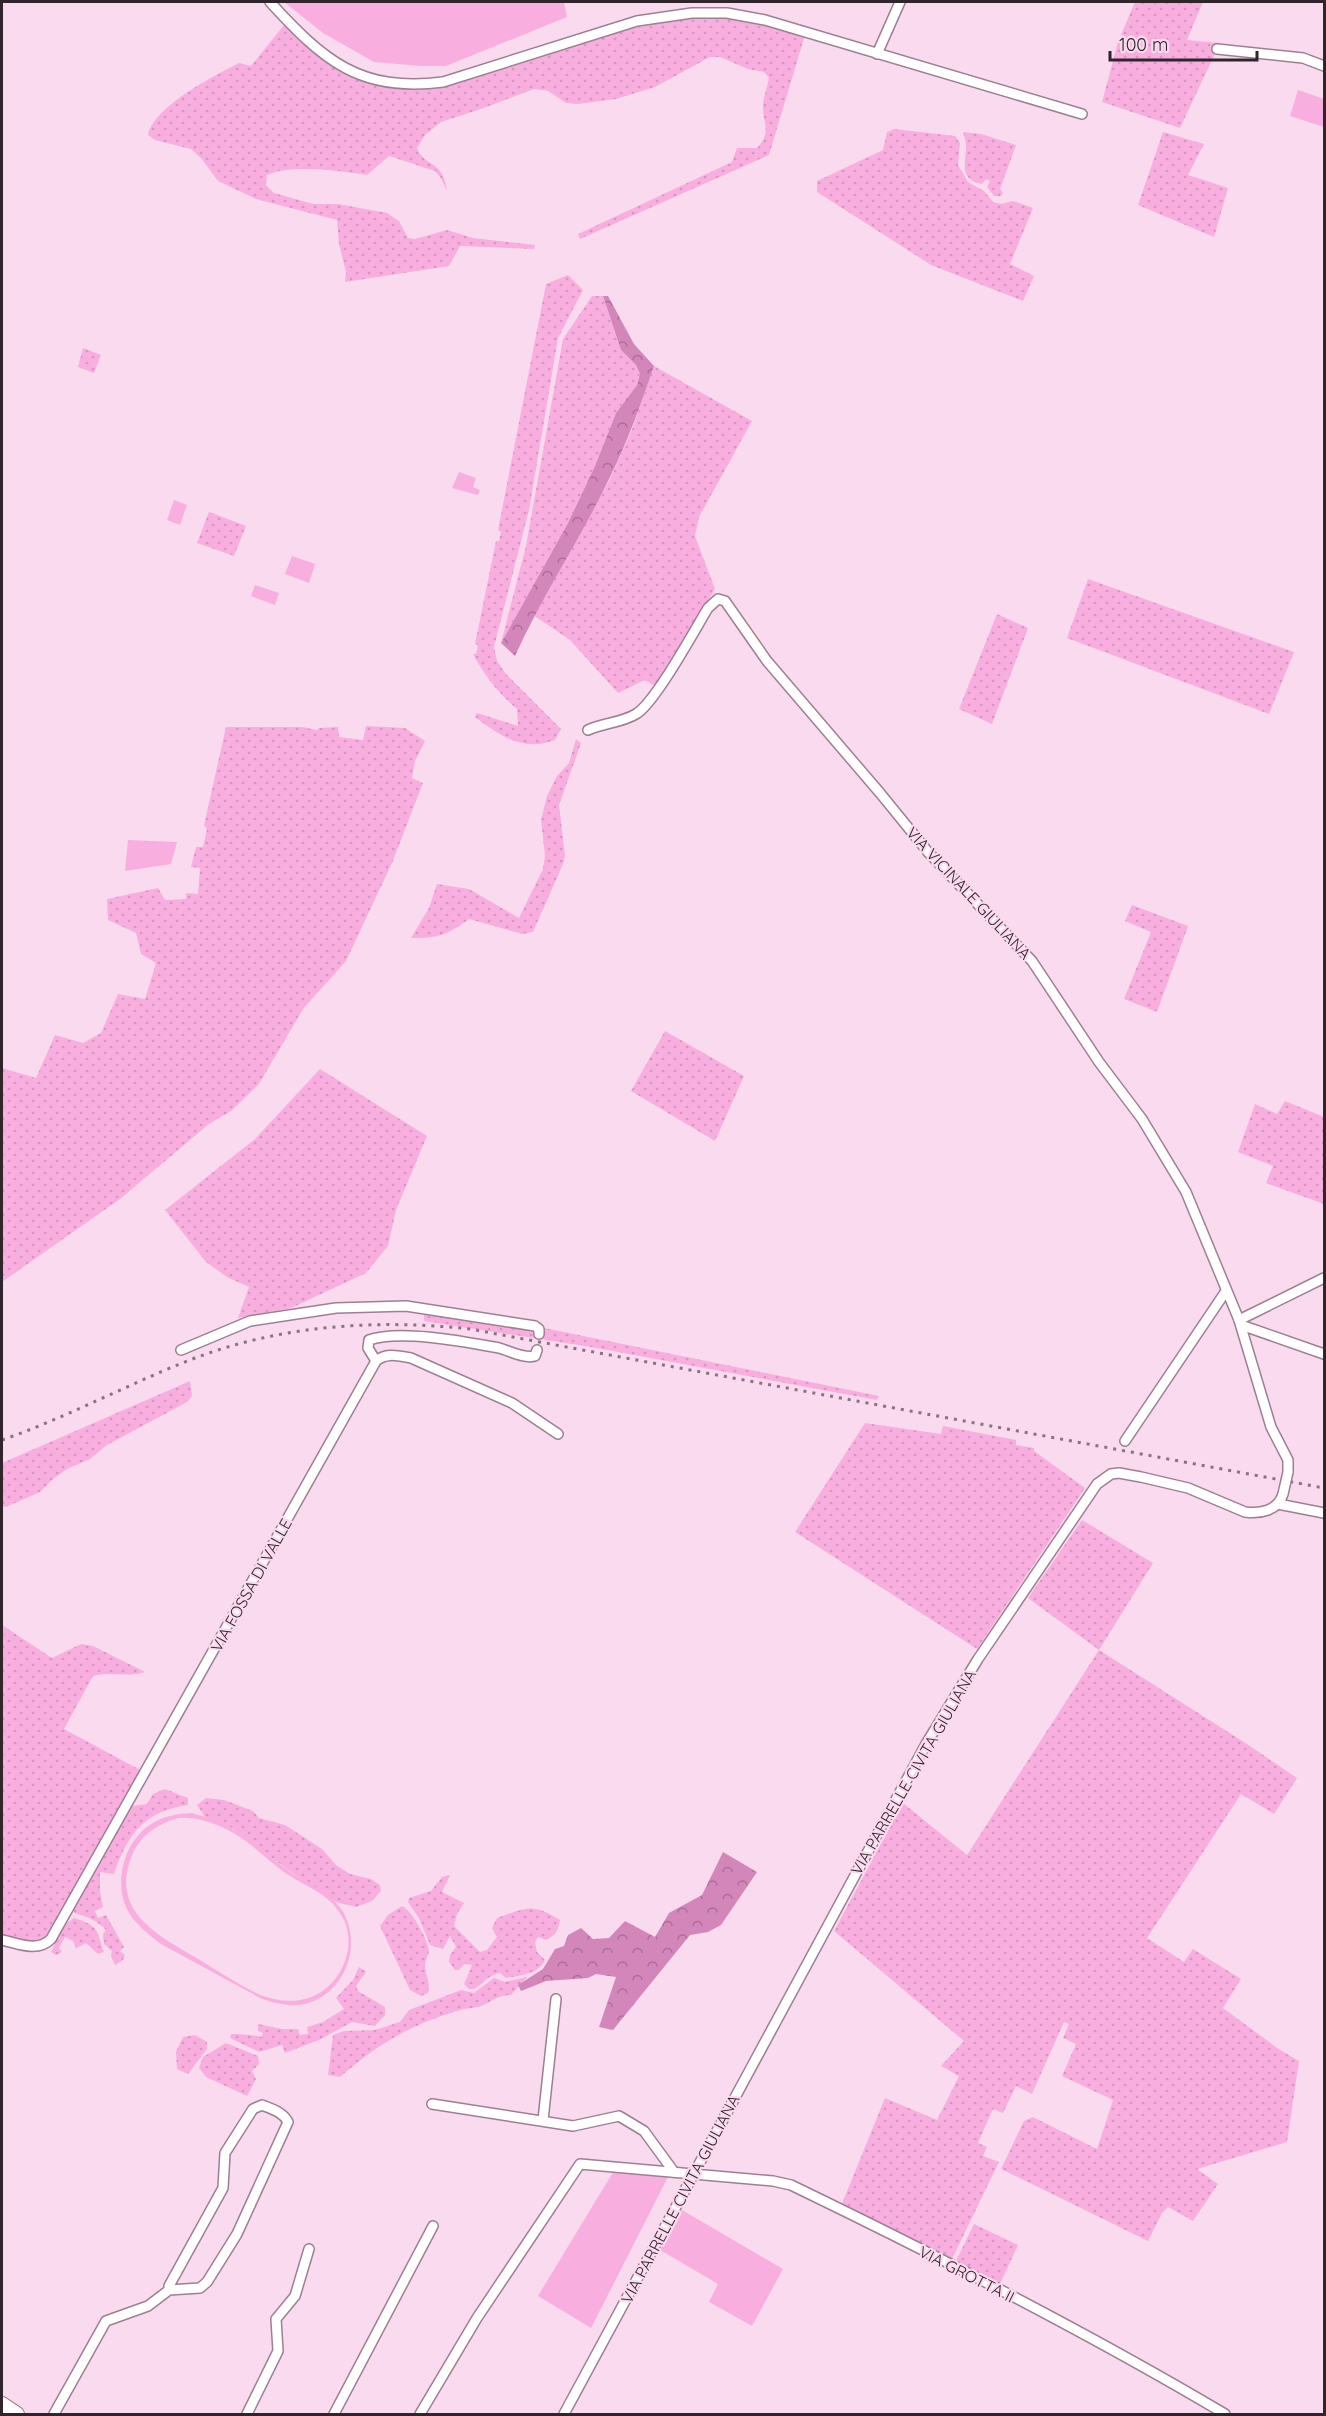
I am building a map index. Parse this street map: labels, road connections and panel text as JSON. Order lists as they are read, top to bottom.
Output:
{
  "streets": {
    "street": [
      "VIA VICINALE GIULIANA",
      "VIA FOSSA DI VALLE",
      "VIA PARRELLE CIVITA GIULIANA",
      "VIA GROTTA II"
    ]
  },
  "crossings": [
    ["VIA PARRELLE CIVITA GIULIANA", "VIA GROTTA II"]
  ],
  "scale_bar": "100 m"
}
